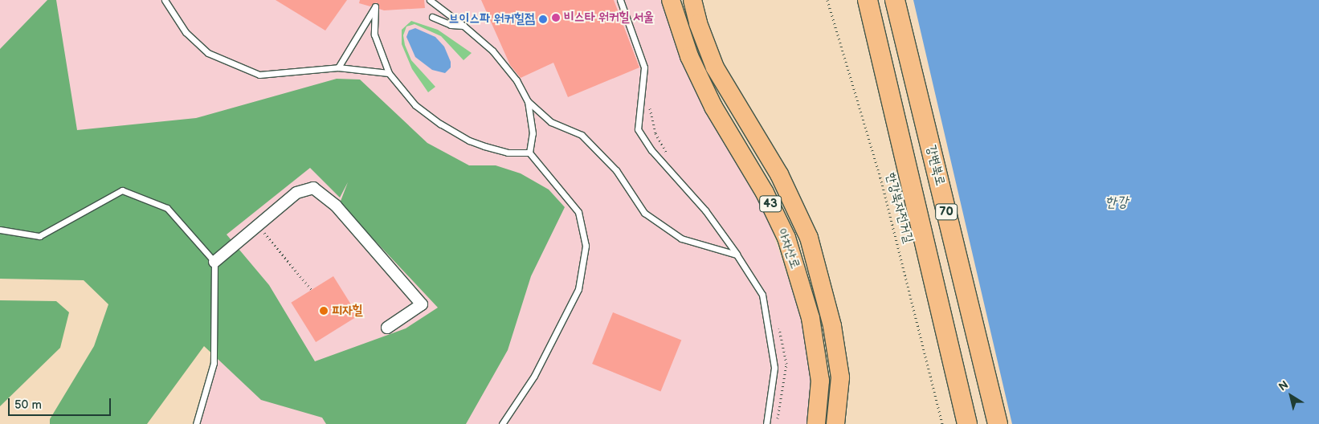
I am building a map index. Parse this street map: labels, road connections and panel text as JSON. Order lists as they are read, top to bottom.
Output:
{
  "streets": {
    "highway": ["강변북로", "70"],
    "main road": ["43", "아차산로"],
    "path": ["한강북자전거길"]
  },
  "water": ["한강"],
  "places": ["비스타 워커힐 서울", "브이스파 워커힐점", "피자힐"],
  "scale_bar": "50 m",
  "north": "top left"
}
